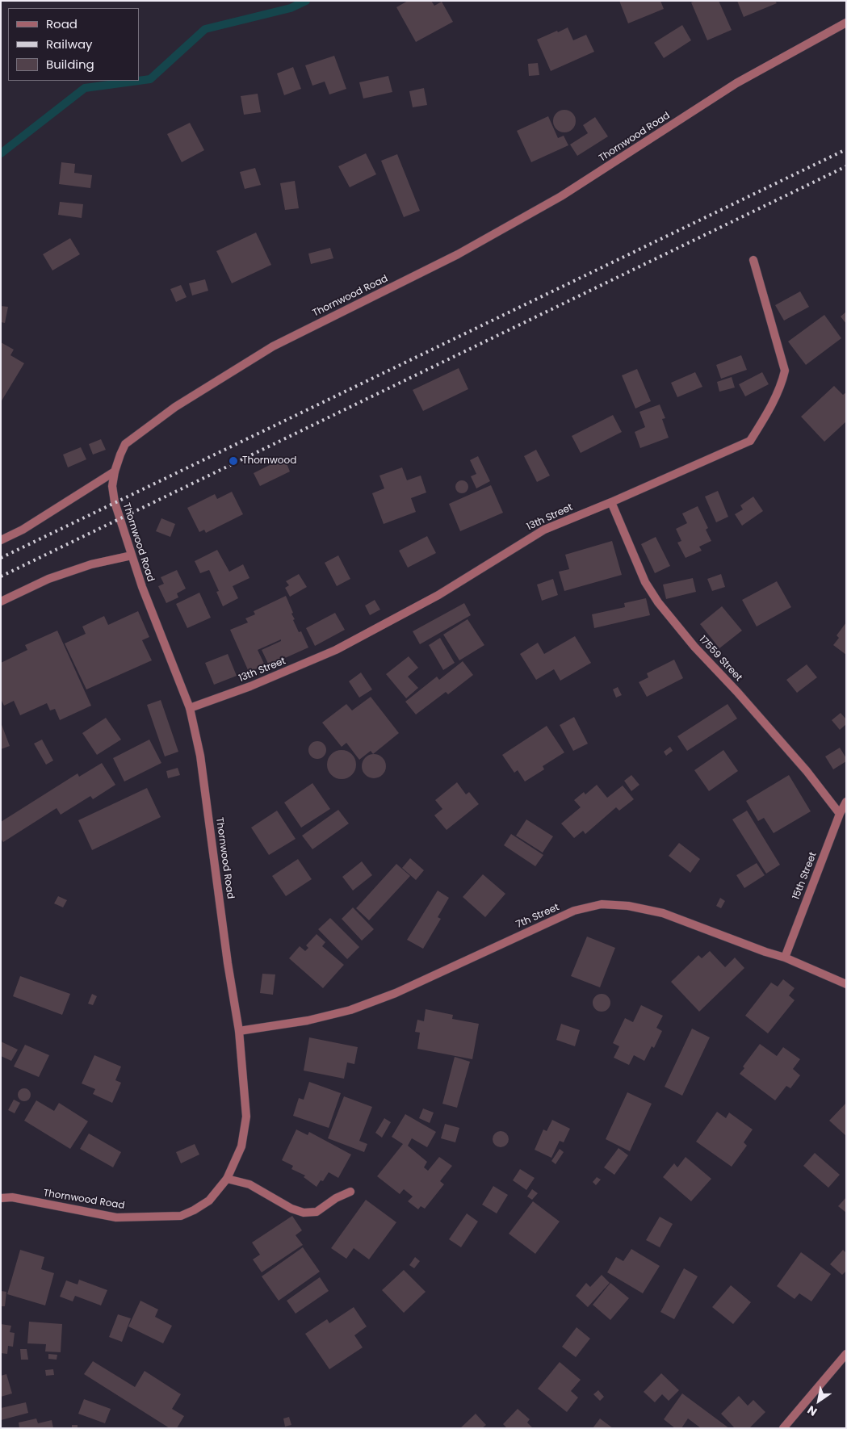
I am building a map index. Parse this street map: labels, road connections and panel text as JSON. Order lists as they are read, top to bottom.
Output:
{
  "streets": {
    "street": [
      "Thornwood Road",
      "13th Street",
      "17559 Street",
      "15th Street",
      "7th Street"
    ]
  },
  "crossings": [
    ["Thornwood Road", "13th Street"],
    ["Thornwood Road", "7th Street"],
    ["13th Street", "17559 Street"],
    ["17559 Street", "15th Street"],
    ["15th Street", "7th Street"]
  ],
  "places": ["Thornwood"],
  "legend": ["Road", "Railway", "Building"],
  "north": "bottom left"
}
